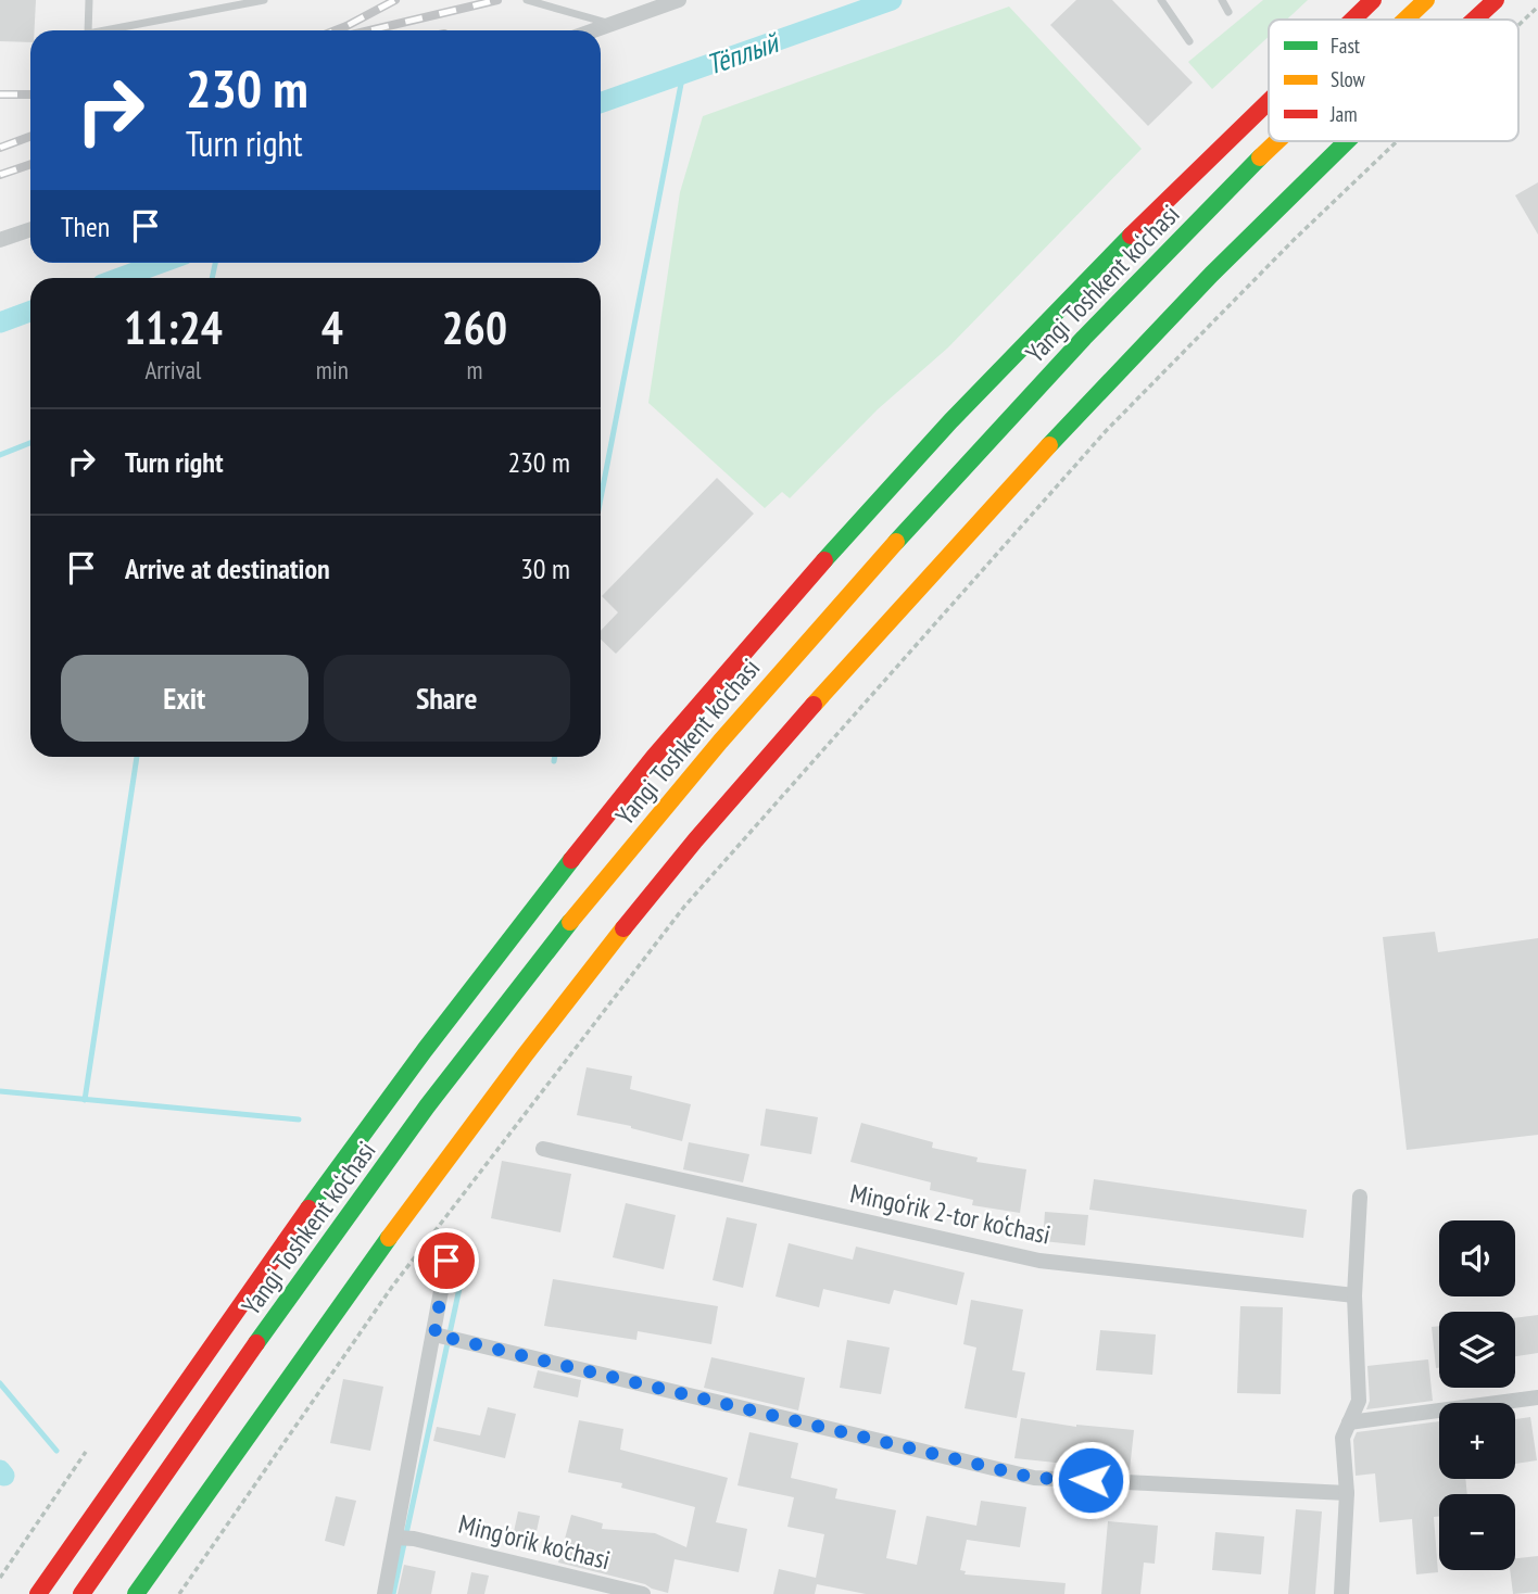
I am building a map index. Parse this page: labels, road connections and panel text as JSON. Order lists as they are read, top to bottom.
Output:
{
  "streets": {
    "main road": ["Yangi Toshkent ko‘chasi"],
    "street": ["Mingo‘rik 2-tor ko‘chasi", "Ming'orik ko'chasi"]
  },
  "water": ["Тёплый"],
  "legend": ["Fast", "Slow", "Jam"],
  "page": {
    "turn": ["230 m", "Turn right"],
    "then": "Then",
    "eta": [
      "11:24",
      "Arrival",
      "4",
      "min",
      "260",
      "m"
    ],
    "list": [
      {
        "name": "Turn right",
        "value": "230 m"
      },
      {
        "name": "Arrive at destination",
        "value": "30 m"
      }
    ],
    "buttons": ["Exit", "Share"],
    "map_buttons": ["+", "−"]
  }
}
